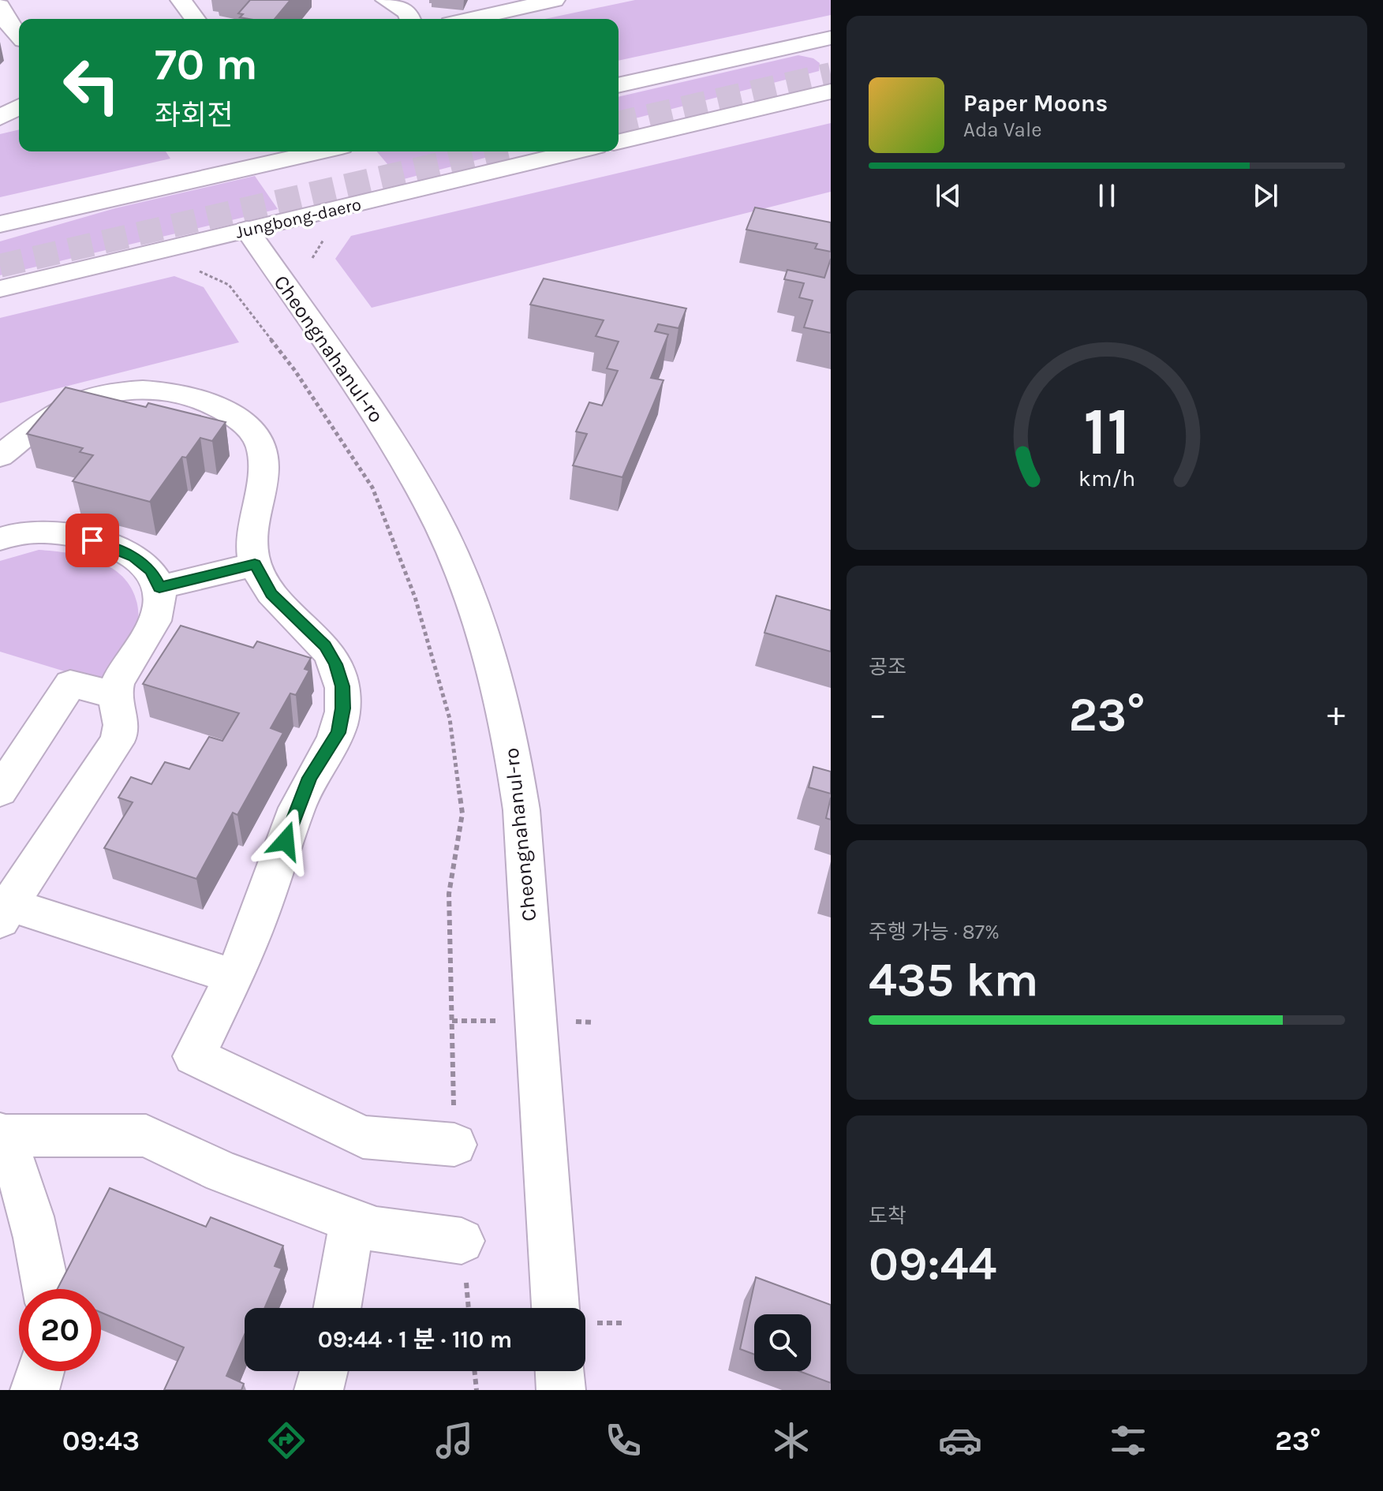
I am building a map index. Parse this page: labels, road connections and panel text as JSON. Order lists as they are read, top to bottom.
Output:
{
  "streets": {
    "main road": ["Jungbong-daero", "Cheongnahanul-ro"]
  },
  "crossings": [
    ["Jungbong-daero", "Cheongnahanul-ro"]
  ],
  "page": {
    "turn": ["70 m", "좌회전"],
    "song": ["Paper Moons", "Ada Vale"],
    "tile": [
      "공조",
      ["주행 가능 · 87%", "435 km"],
      ["도착", "09:44"]
    ],
    "heat": ["−", "23°", "+"],
    "limit": "20",
    "trip": "09:44 · 1 분 · 110 m",
    "tabs": ["09:43", "23°"],
    "gauge": ["11", "km/h"]
  }
}
